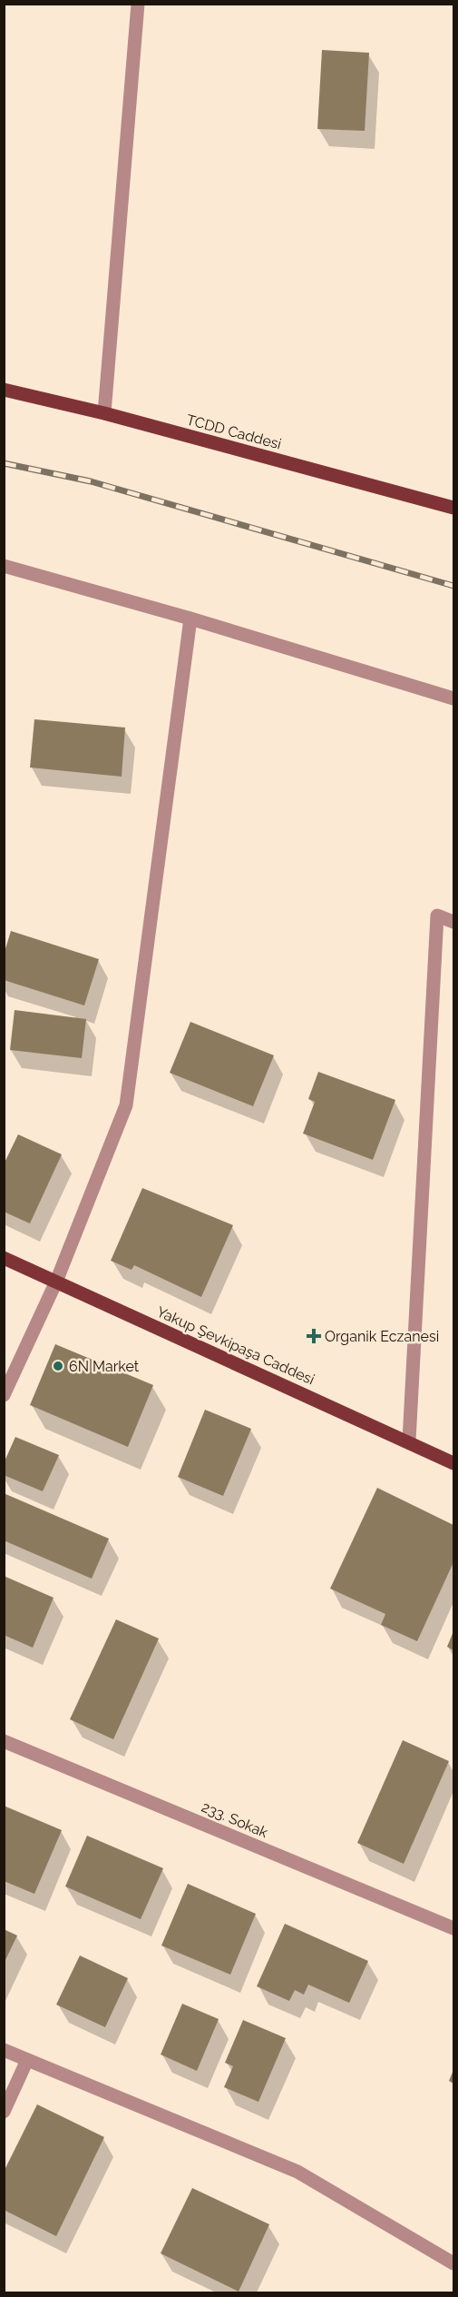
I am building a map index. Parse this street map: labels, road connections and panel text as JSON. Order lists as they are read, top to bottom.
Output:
{
  "streets": {
    "main road": ["TCDD Caddesi", "Yakup Şevkipaşa Caddesi"],
    "street": ["233. Sokak"]
  },
  "places": {
    "health": ["Organik Eczanesi"],
    "other": ["6N Market"]
  }
}
